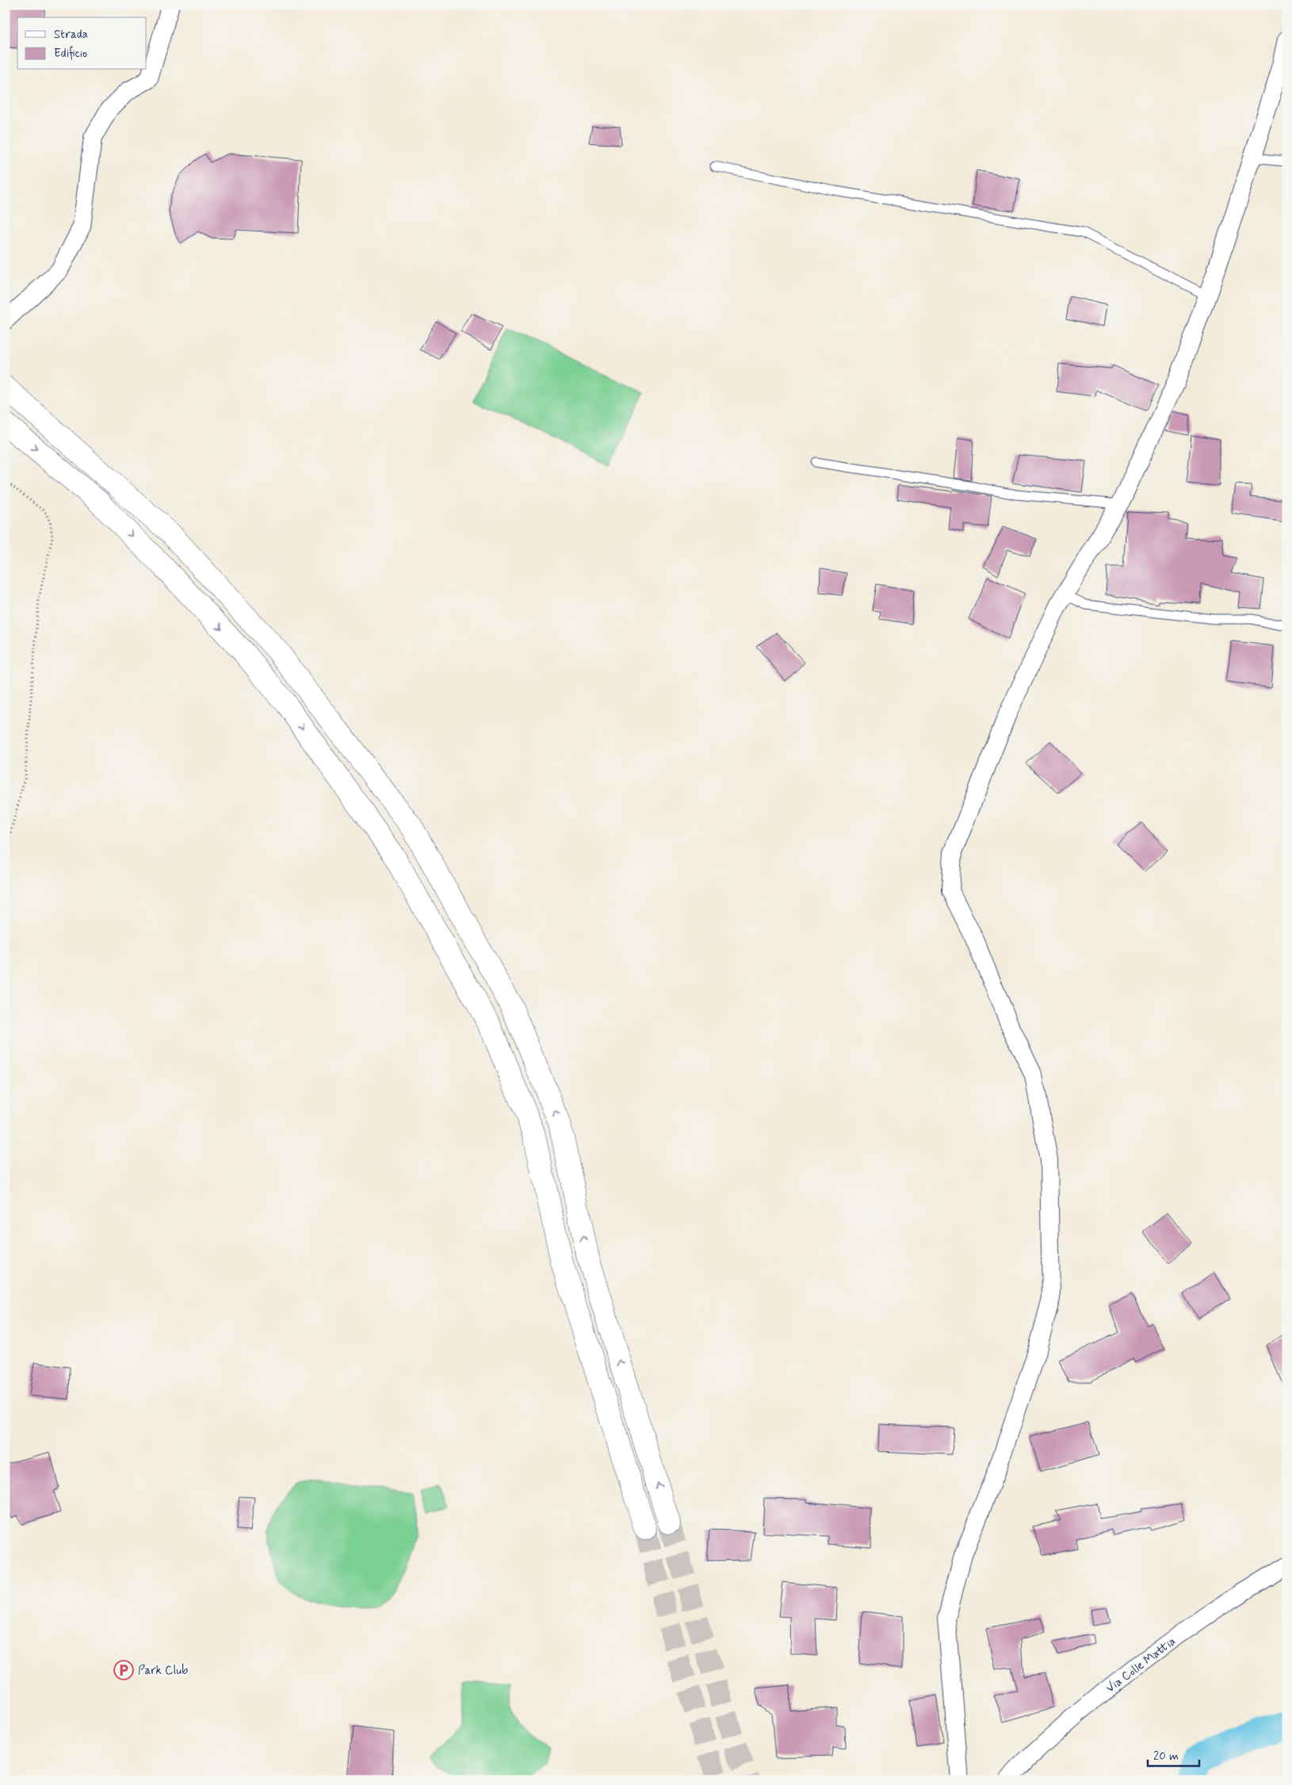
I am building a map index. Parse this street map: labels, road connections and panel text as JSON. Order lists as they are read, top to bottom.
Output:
{
  "streets": {
    "street": ["Via Colle Mattia"]
  },
  "places": {
    "parking": ["Park Club"]
  },
  "legend": ["Strada", "Edificio"],
  "scale_bar": "20 m"
}
